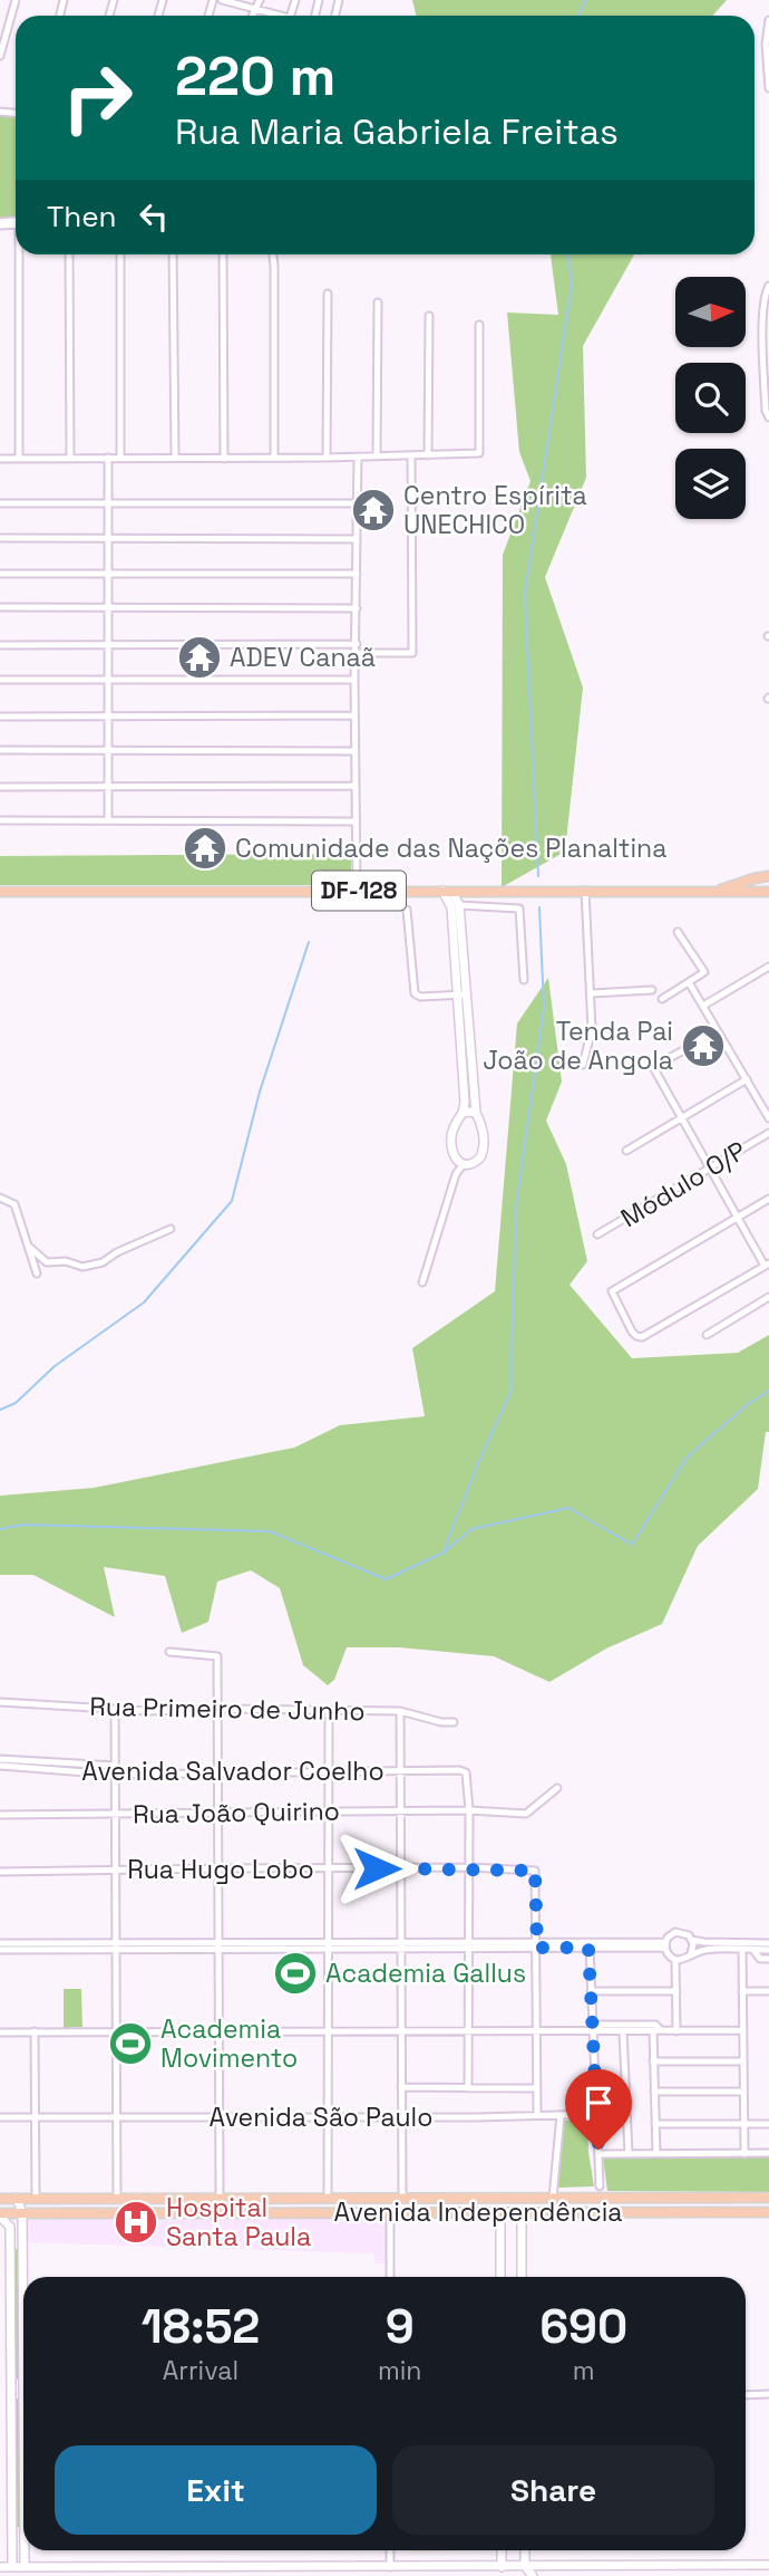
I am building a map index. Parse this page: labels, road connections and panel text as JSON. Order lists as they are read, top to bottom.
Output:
{
  "streets": {
    "main road": ["DF-128", "Avenida Independência"],
    "street": [
      "Módulo O/P",
      "Rua Primeiro de Junho",
      "Avenida Salvador Coelho",
      "Rua João Quirino",
      "Rua Hugo Lobo",
      "Avenida São Paulo"
    ]
  },
  "crossings": [
    ["Avenida Salvador Coelho", "Rua João Quirino"]
  ],
  "places": {
    "temple": [
      "Centro Espírita UNECHICO",
      "ADEV Canaã",
      "Comunidade das Nações Planaltina",
      "Tenda Pai João de Angola"
    ],
    "sports": ["Academia Gallus", "Academia Movimento"],
    "hospital": ["Hospital Santa Paula"]
  },
  "north": "right",
  "page": {
    "turn": ["220 m", "Rua Maria Gabriela Freitas"],
    "then": "Then",
    "eta": [
      "18:52",
      "Arrival",
      "9",
      "min",
      "690",
      "m"
    ],
    "buttons": ["Exit", "Share"]
  }
}
